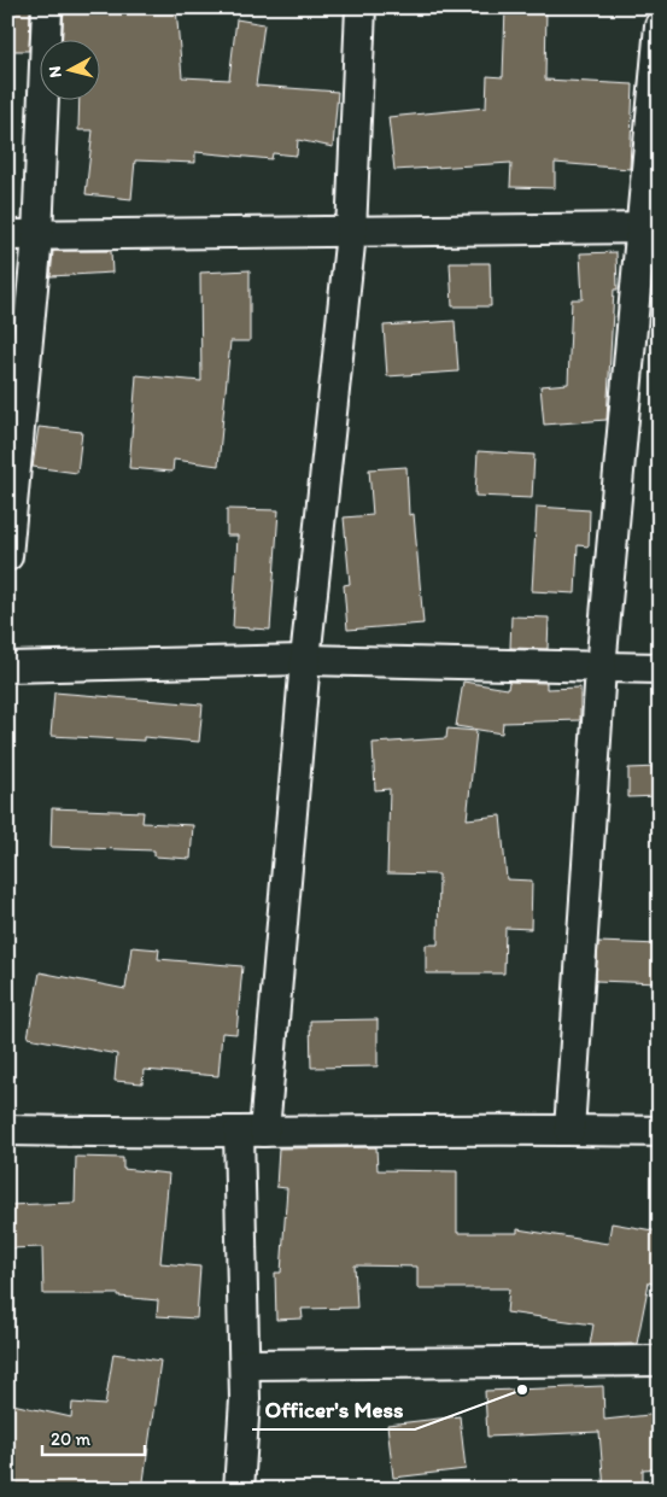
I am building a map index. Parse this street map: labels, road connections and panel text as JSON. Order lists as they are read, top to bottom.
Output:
{
  "places": ["Officer's Mess"],
  "scale_bar": "20 m",
  "north": "left"
}
